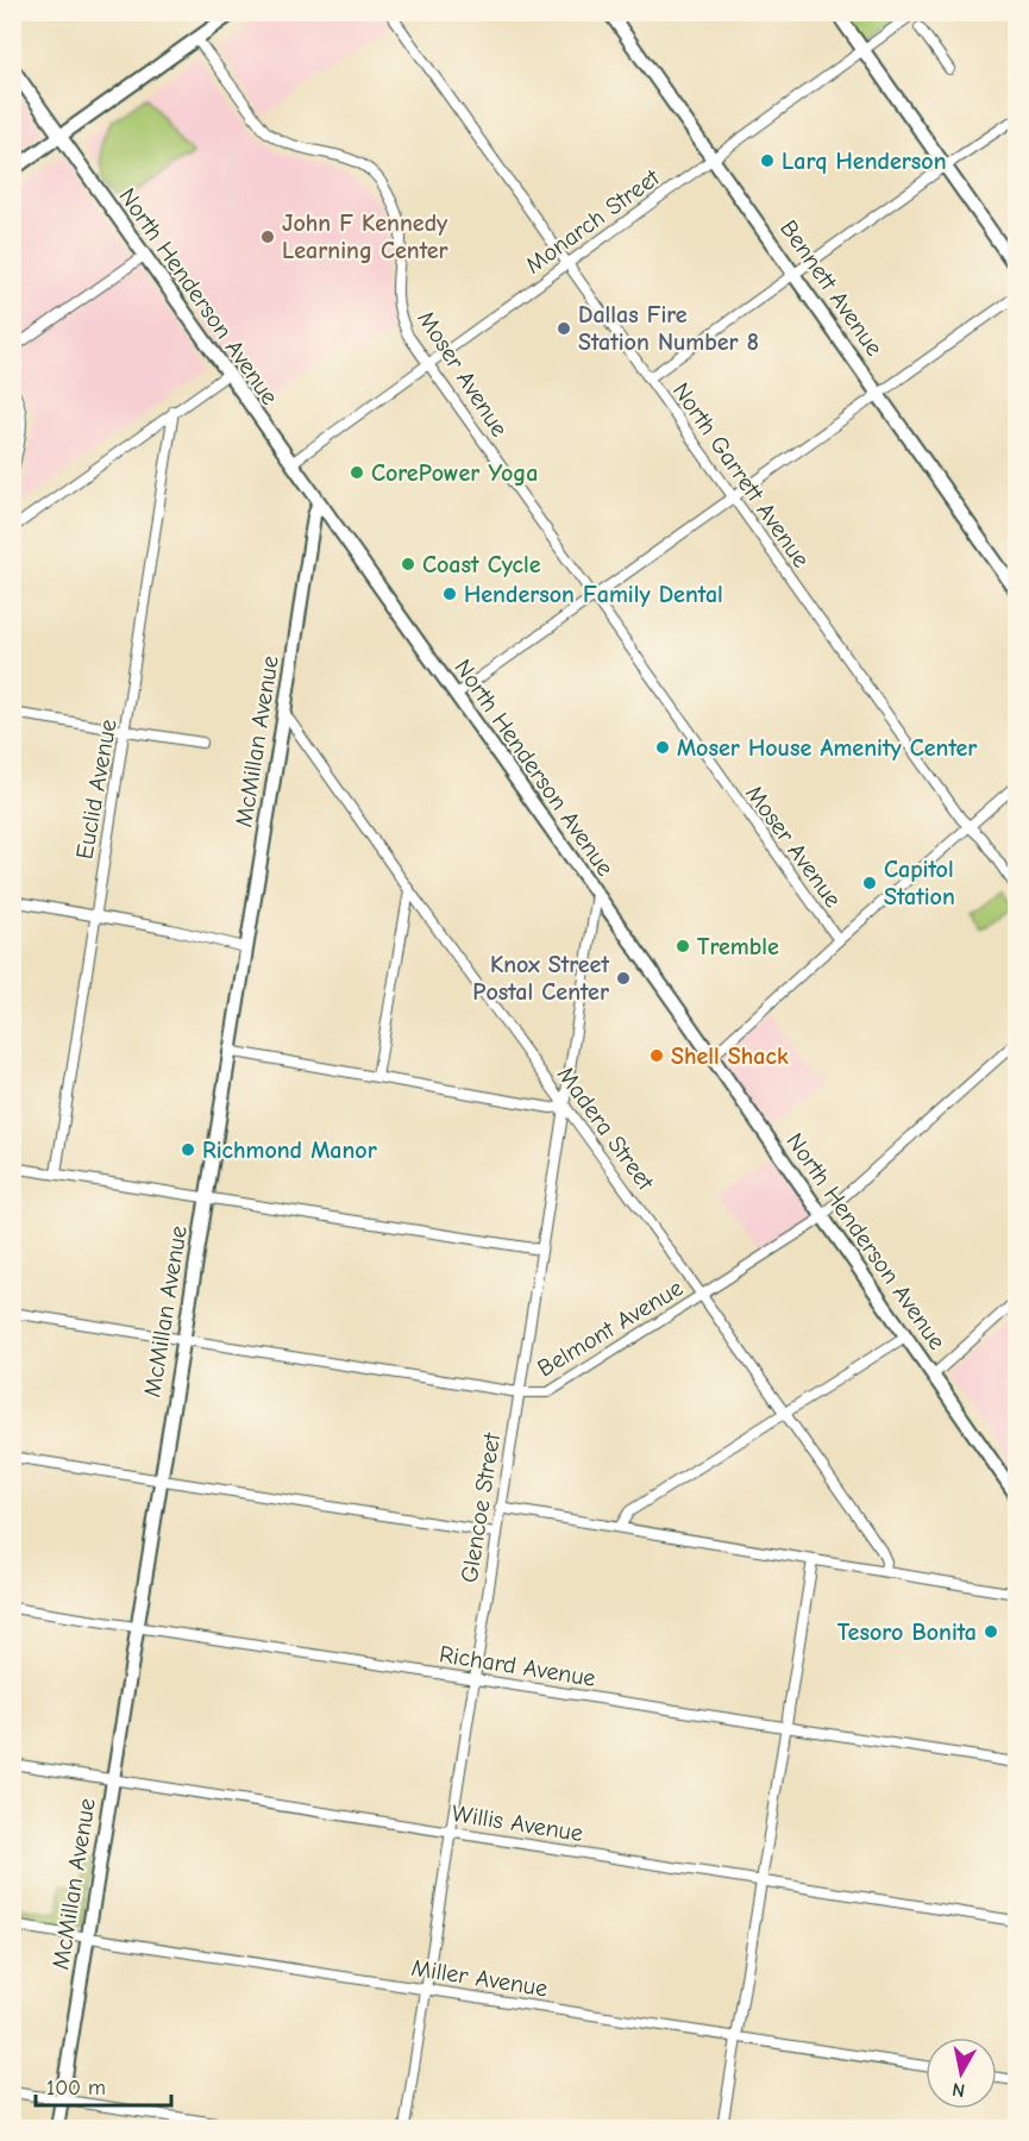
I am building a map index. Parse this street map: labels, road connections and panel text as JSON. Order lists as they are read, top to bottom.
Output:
{
  "streets": {
    "street": [
      "Monarch Street",
      "Bennett Avenue",
      "North Henderson Avenue",
      "Moser Avenue",
      "North Garrett Avenue",
      "McMillan Avenue",
      "Euclid Avenue",
      "Madera Street",
      "Belmont Avenue",
      "Glencoe Street",
      "Richard Avenue",
      "Willis Avenue",
      "Miller Avenue"
    ]
  },
  "crossings": [
    ["Monarch Street", "Bennett Avenue"],
    ["Monarch Street", "North Henderson Avenue"],
    ["Monarch Street", "Moser Avenue"],
    ["Monarch Street", "North Garrett Avenue"],
    ["North Henderson Avenue", "McMillan Avenue"],
    ["North Henderson Avenue", "Belmont Avenue"],
    ["North Henderson Avenue", "Glencoe Street"],
    ["McMillan Avenue", "Madera Street"],
    ["McMillan Avenue", "Belmont Avenue"],
    ["McMillan Avenue", "Richard Avenue"],
    ["McMillan Avenue", "Willis Avenue"],
    ["McMillan Avenue", "Miller Avenue"],
    ["Madera Street", "Belmont Avenue"],
    ["Madera Street", "Glencoe Street"],
    ["Belmont Avenue", "Glencoe Street"],
    ["Glencoe Street", "Richard Avenue"],
    ["Glencoe Street", "Willis Avenue"],
    ["Glencoe Street", "Miller Avenue"]
  ],
  "places": [
    "Larq Henderson",
    "John F Kennedy Learning Center",
    "Dallas Fire Station Number 8",
    "CorePower Yoga",
    "Coast Cycle",
    "Henderson Family Dental",
    "Moser House Amenity Center",
    "Capitol Station",
    "Tremble",
    "Knox Street Postal Center",
    "Shell Shack",
    "Richmond Manor",
    "Tesoro Bonita"
  ],
  "scale_bar": "100 m",
  "north": "bottom"
}
